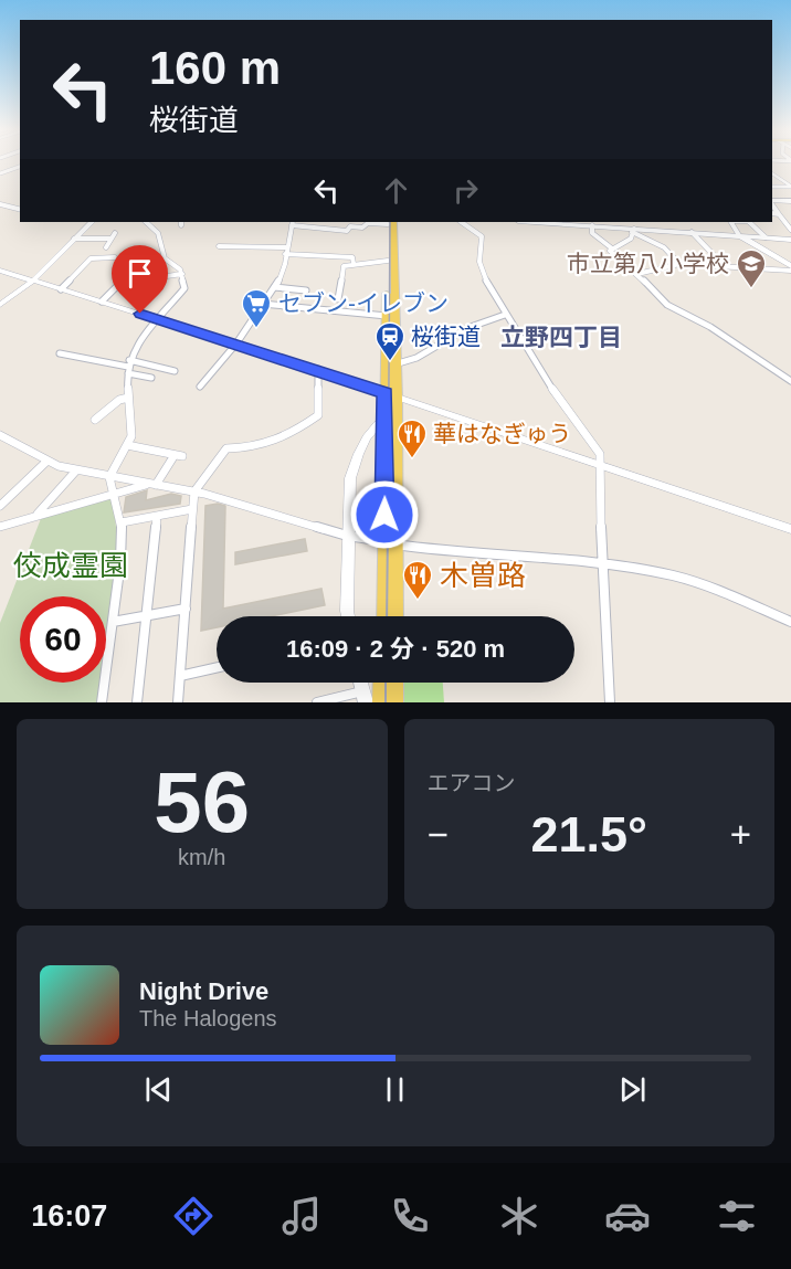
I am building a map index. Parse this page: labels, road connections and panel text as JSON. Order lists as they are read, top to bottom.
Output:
{
  "districts": ["立野四丁目"],
  "parks": ["佼成霊園"],
  "places": {
    "school or university": ["市立第八小学校"],
    "supermarket": ["セブン-イレブン"],
    "station": ["桜街道"],
    "restaurant": ["華はなぎゅう", "木曽路"]
  },
  "page": {
    "turn": ["160 m", "桜街道"],
    "limit": "60",
    "trip": "16:09 · 2 分 · 520 m",
    "tile": [
      ["56", "km/h"],
      "エアコン"
    ],
    "heat": ["−", "21.5°", "+"],
    "song": ["Night Drive", "The Halogens"],
    "tabs": "16:07"
  }
}
